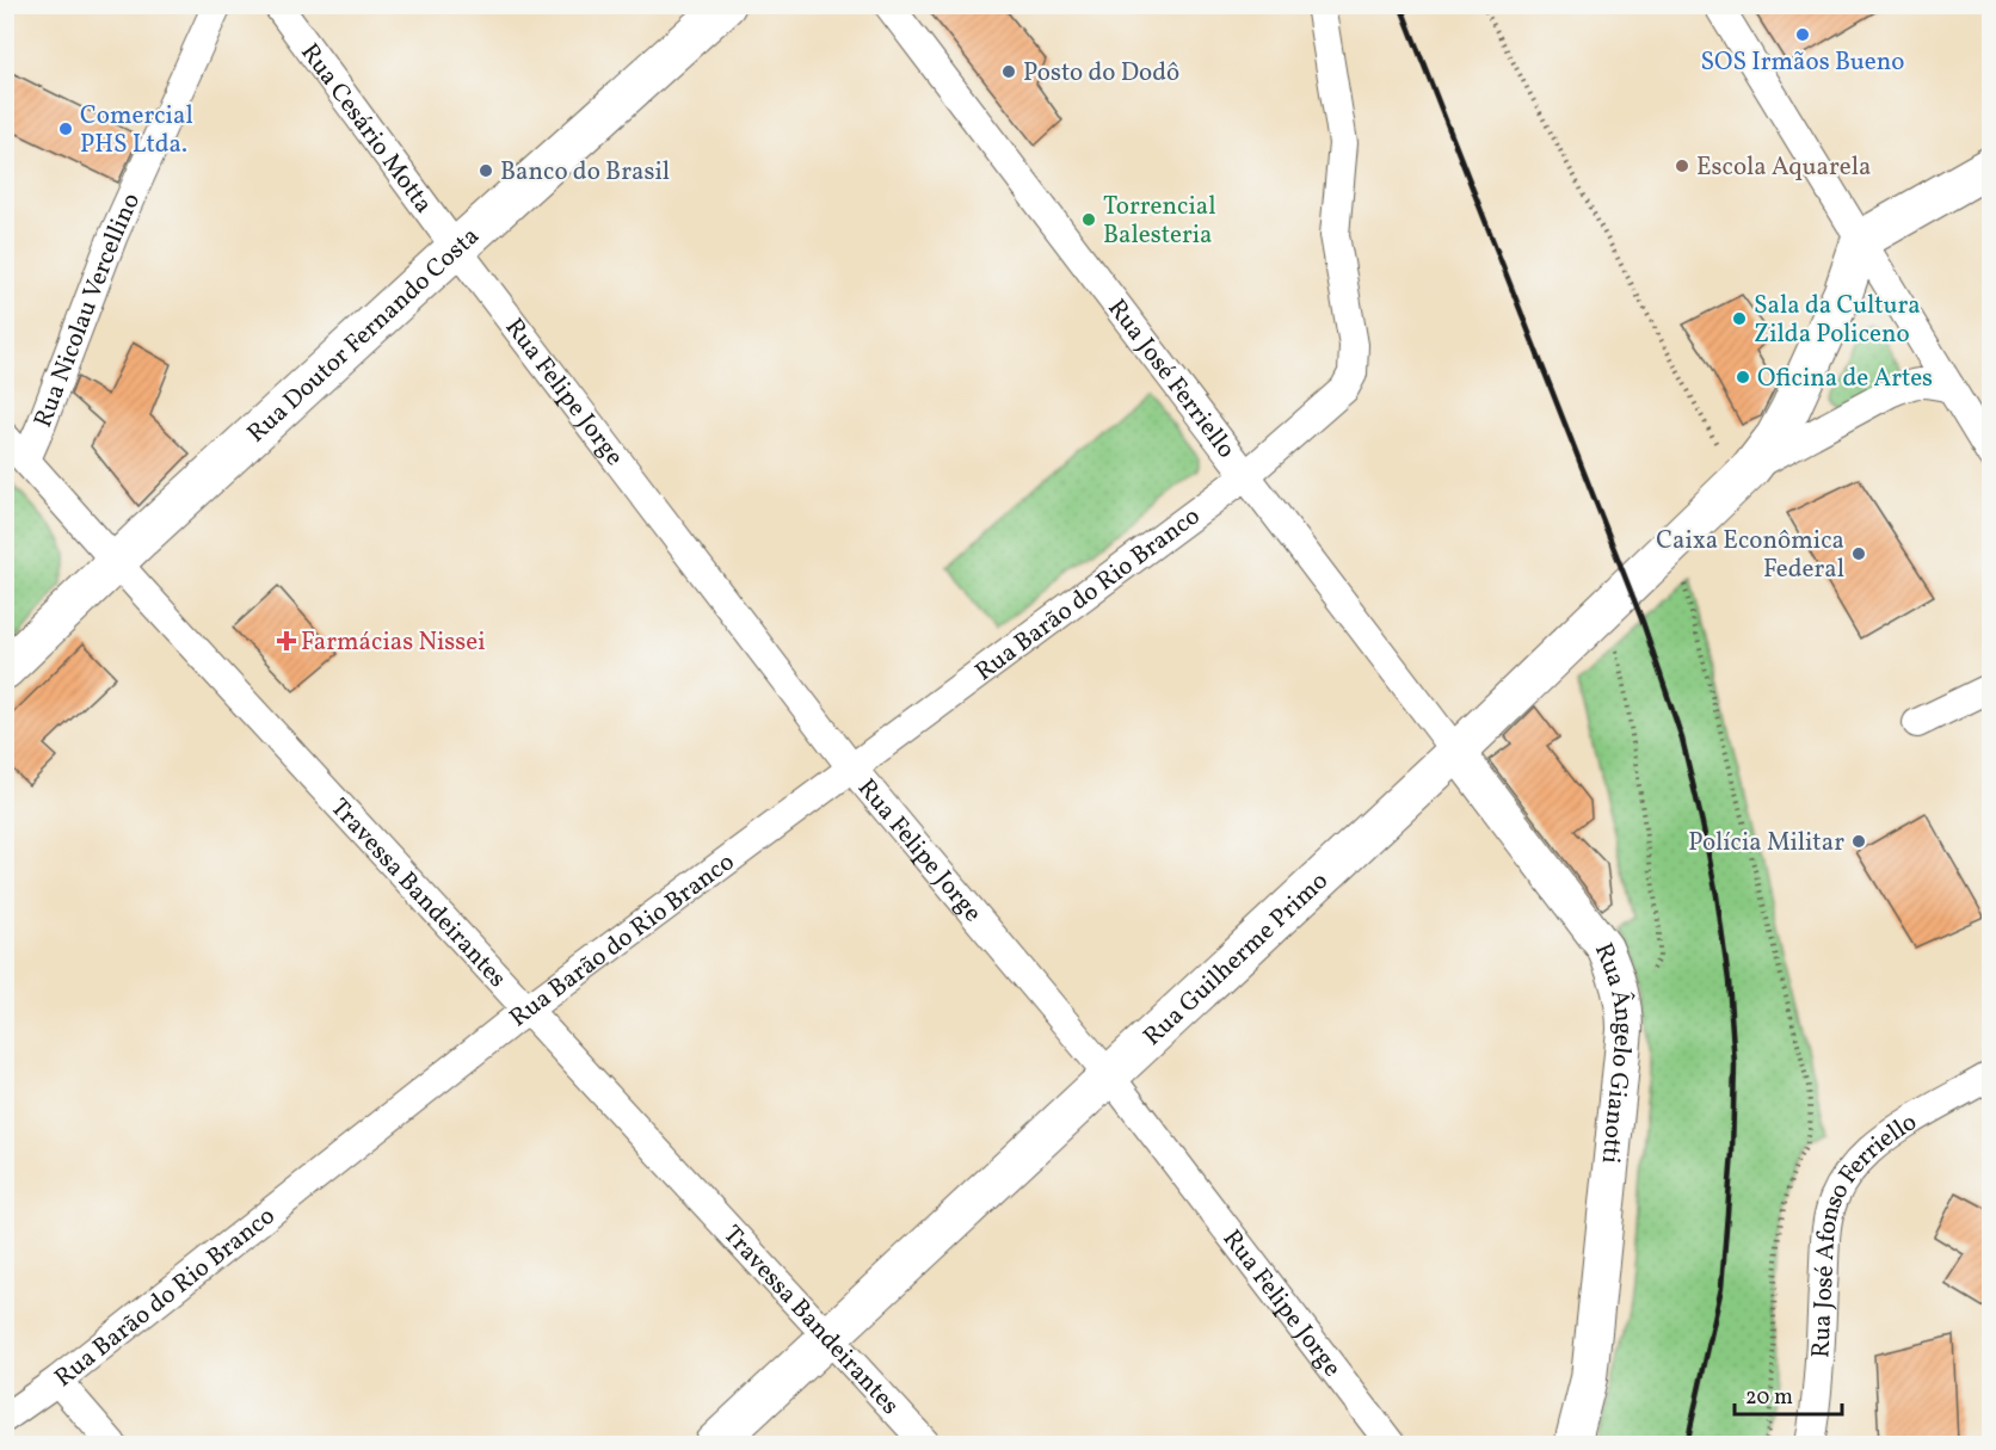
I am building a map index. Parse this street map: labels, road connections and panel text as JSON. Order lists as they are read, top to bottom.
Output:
{
  "streets": {
    "main road": ["Rua Doutor Fernando Costa", "Rua Guilherme Primo"],
    "street": [
      "Rua Cesário Motta",
      "Rua Nicolau Vercellino",
      "Rua José Ferriello",
      "Rua Felipe Jorge",
      "Rua Barão do Rio Branco",
      "Travessa Bandeirantes",
      "Rua Ângelo Gianotti",
      "Rua José Afonso Ferriello"
    ]
  },
  "crossings": [
    ["Rua Cesário Motta", "Rua Doutor Fernando Costa"],
    ["Rua Cesário Motta", "Rua Felipe Jorge"],
    ["Rua Nicolau Vercellino", "Travessa Bandeirantes"],
    ["Rua Doutor Fernando Costa", "Rua Felipe Jorge"],
    ["Rua Doutor Fernando Costa", "Travessa Bandeirantes"],
    ["Rua José Ferriello", "Rua Barão do Rio Branco"],
    ["Rua José Ferriello", "Rua Guilherme Primo"],
    ["Rua José Ferriello", "Rua Ângelo Gianotti"],
    ["Rua Felipe Jorge", "Rua Barão do Rio Branco"],
    ["Rua Felipe Jorge", "Rua Guilherme Primo"],
    ["Rua Barão do Rio Branco", "Travessa Bandeirantes"],
    ["Travessa Bandeirantes", "Rua Guilherme Primo"],
    ["Rua Guilherme Primo", "Rua Ângelo Gianotti"]
  ],
  "places": {
    "other": [
      "SOS Irmãos Bueno",
      "Posto do Dodô",
      "Comercial PHS Ltda.",
      "Escola Aquarela",
      "Banco do Brasil",
      "Torrencial Balesteria",
      "Sala da Cultura Zilda Policeno",
      "Oficina de Artes",
      "Caixa Econômica Federal",
      "Polícia Militar"
    ],
    "health": ["Farmácias Nissei"]
  },
  "scale_bar": "20 m"
}
